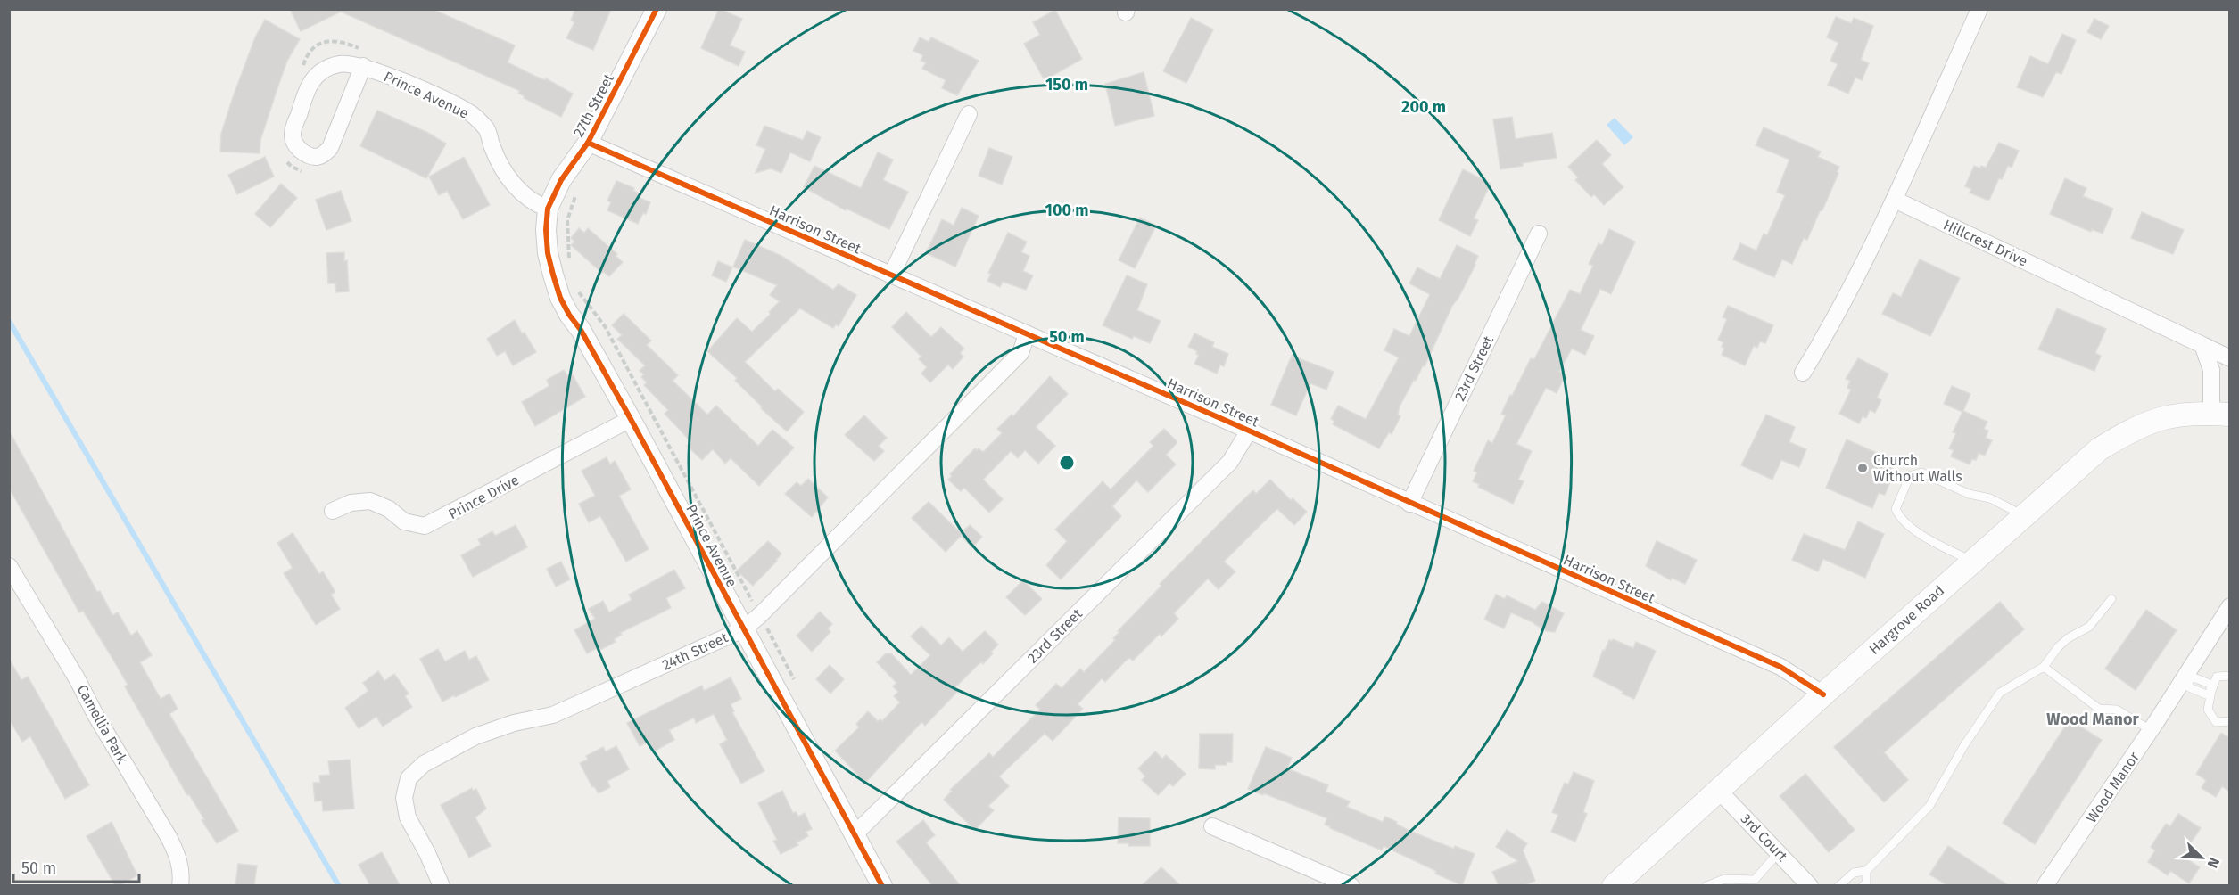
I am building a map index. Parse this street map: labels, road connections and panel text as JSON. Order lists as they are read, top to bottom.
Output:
{
  "streets": {
    "main road": ["Hargrove Road"],
    "street": [
      "Prince Avenue",
      "27th Street",
      "Harrison Street",
      "Hillcrest Drive",
      "23rd Street",
      "Prince Drive",
      "24th Street",
      "Camellia Park",
      "Wood Manor",
      "3rd Court"
    ]
  },
  "crossings": [
    ["Prince Avenue", "27th Street"],
    ["Prince Avenue", "23rd Street"],
    ["Prince Avenue", "Prince Drive"],
    ["Prince Avenue", "24th Street"],
    ["27th Street", "Harrison Street"],
    ["Harrison Street", "23rd Street"],
    ["Harrison Street", "Hargrove Road"],
    ["Harrison Street", "24th Street"],
    ["Hargrove Road", "3rd Court"]
  ],
  "districts": ["Wood Manor"],
  "places": ["Church Without Walls"],
  "scale_bar": "50 m",
  "north": "bottom right",
  "rings": [
    "150 m",
    "200 m",
    "100 m",
    "50 m"
  ]
}
